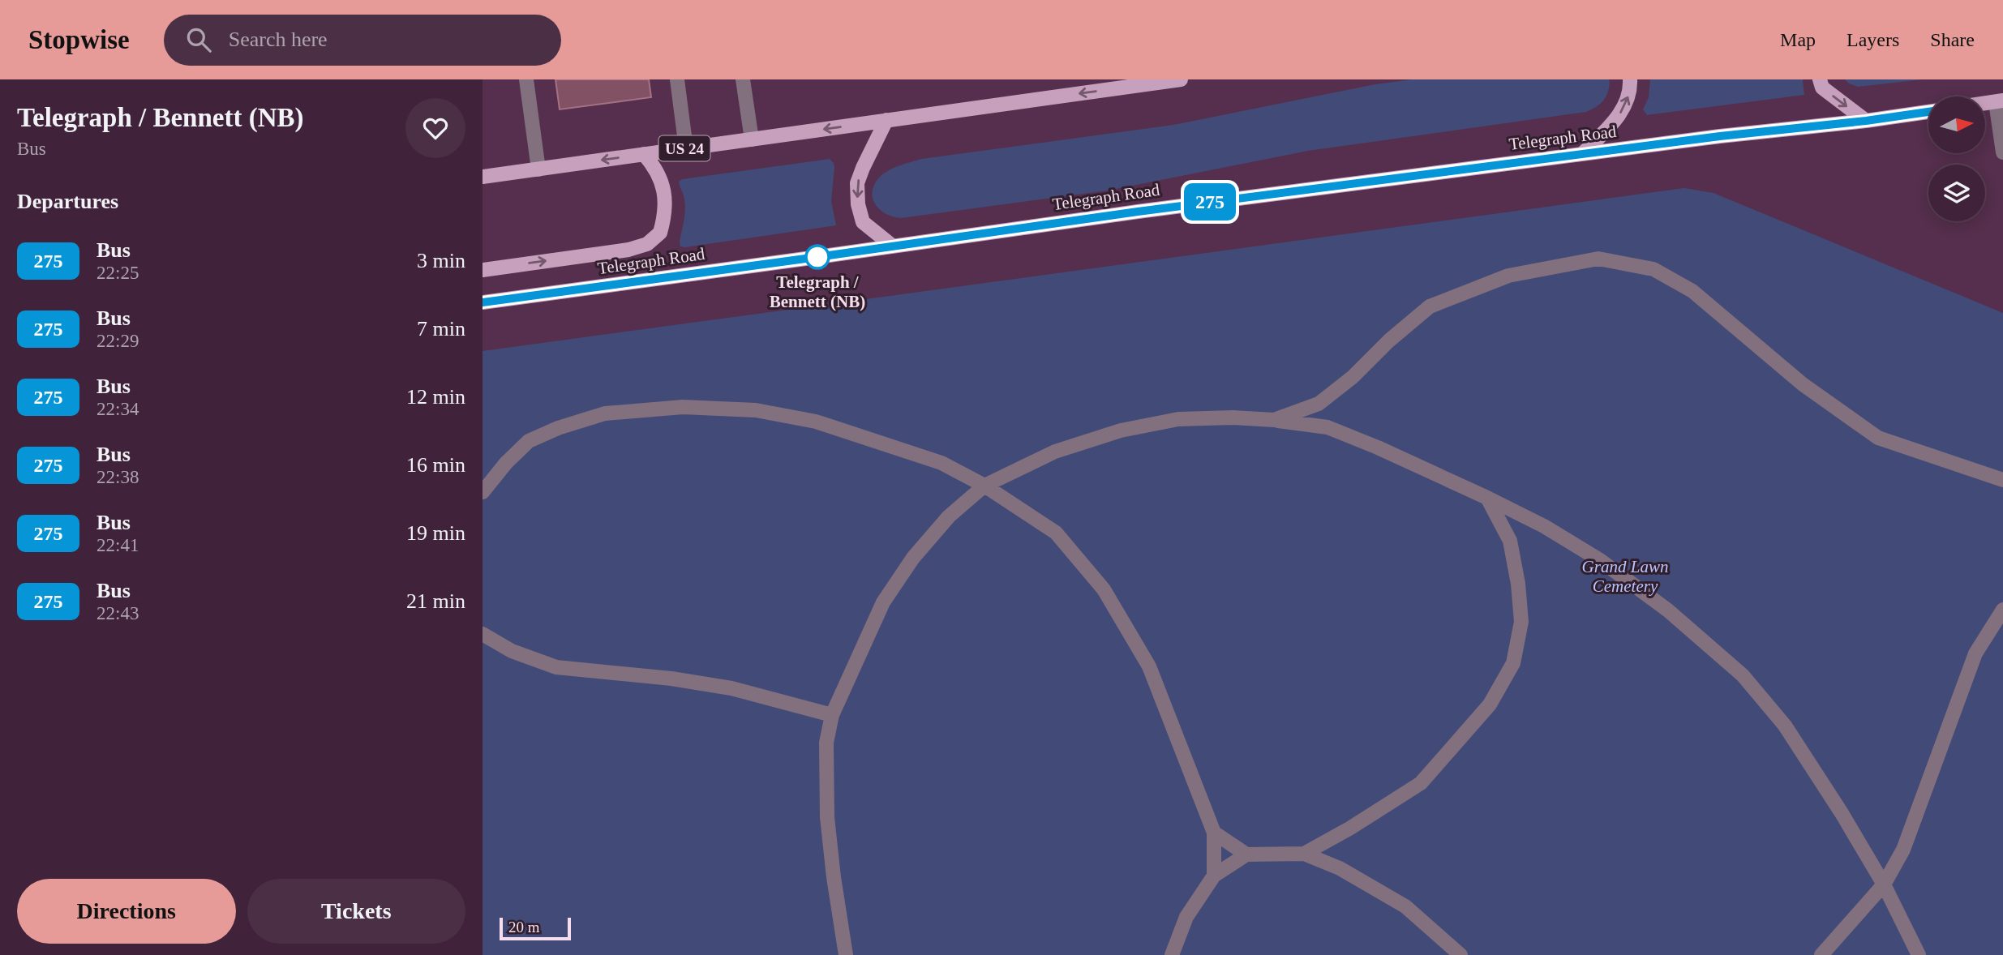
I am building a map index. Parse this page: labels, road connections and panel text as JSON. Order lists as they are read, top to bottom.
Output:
{
  "streets": {
    "main road": ["Telegraph Road", "US 24"]
  },
  "parks": ["Grand Lawn Cemetery"],
  "places": ["Telegraph / Bennett (NB)"],
  "lines": ["bus line 275"],
  "scale_bar": "20 m",
  "north": "right",
  "page": {
    "header": "Stopwise",
    "search": "Search here",
    "nav": ["Map", "Layers", "Share"],
    "heading": [
      ["Telegraph / Bennett (NB)", "Bus"],
      "Departures"
    ],
    "on_map": "275",
    "list": [
      {
        "mark": "275",
        "name": "Bus",
        "note": "22:25",
        "value": "3 min"
      },
      {
        "mark": "275",
        "name": "Bus",
        "note": "22:29",
        "value": "7 min"
      },
      {
        "mark": "275",
        "name": "Bus",
        "note": "22:34",
        "value": "12 min"
      },
      {
        "mark": "275",
        "name": "Bus",
        "note": "22:38",
        "value": "16 min"
      },
      {
        "mark": "275",
        "name": "Bus",
        "note": "22:41",
        "value": "19 min"
      },
      {
        "mark": "275",
        "name": "Bus",
        "note": "22:43",
        "value": "21 min"
      }
    ],
    "buttons": ["Directions", "Tickets"],
    "scale": "20 m"
  }
}
